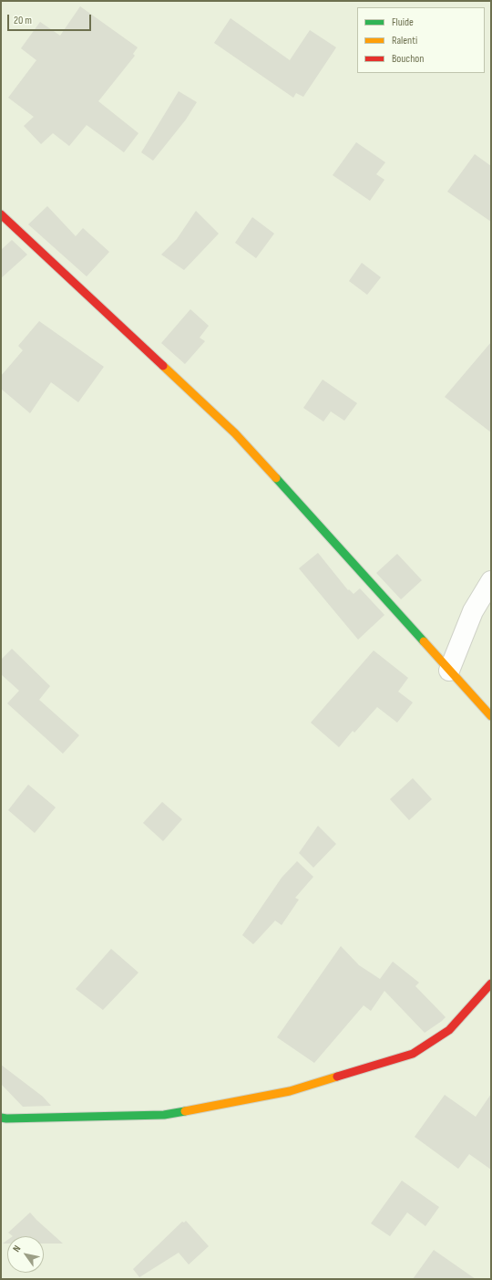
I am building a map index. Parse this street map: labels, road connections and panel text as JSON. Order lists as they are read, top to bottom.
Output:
{
  "legend": ["Fluide", "Ralenti", "Bouchon"],
  "scale_bar": "20 m",
  "north": "top left"
}
